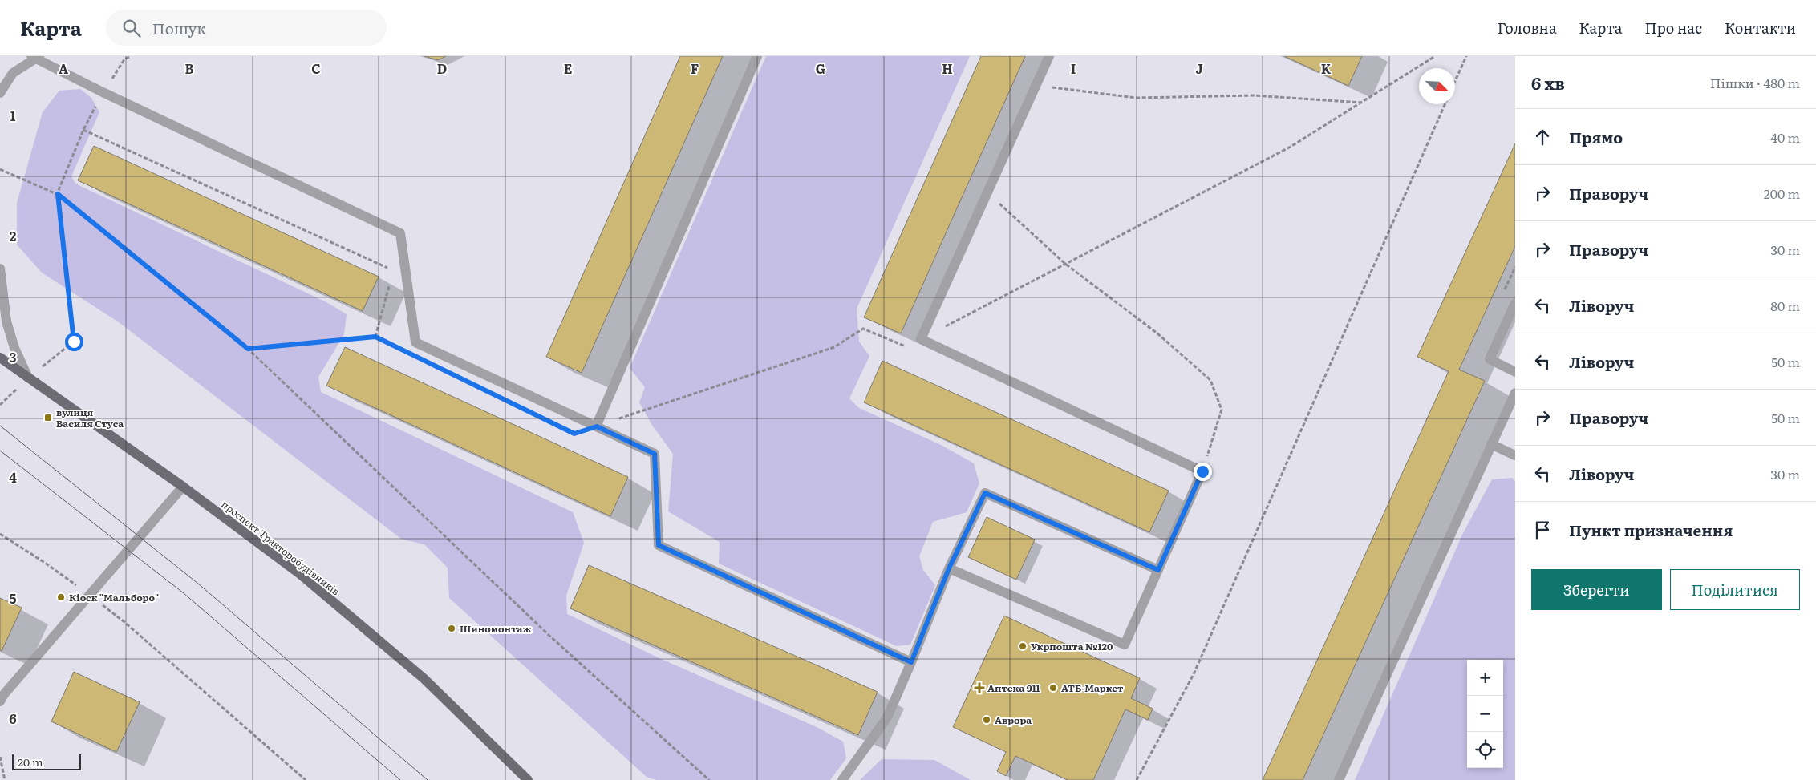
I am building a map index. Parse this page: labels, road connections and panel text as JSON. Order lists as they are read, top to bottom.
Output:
{
  "streets": {
    "main road": ["проспект Тракторобудівників"]
  },
  "places": {
    "transit": ["вулиця Василя Стуса"],
    "other": [
      "Кіоск \"Мальборо\"",
      "Шиномонтаж",
      "Укрпошта №120",
      "АТБ-Маркет",
      "Аврора"
    ],
    "health": ["Аптека 911"]
  },
  "scale_bar": "20 m",
  "north": "bottom right",
  "page": {
    "header": "Карта",
    "search": "Пошук",
    "nav": [
      "Головна",
      "Карта",
      "Про нас",
      "Контакти"
    ],
    "heading": ["6 хв", "Пішки · 480 m"],
    "list": [
      ["Прямо", "40 m"],
      ["Праворуч", "200 m"],
      ["Праворуч", "30 m"],
      ["Ліворуч", "80 m"],
      ["Ліворуч", "50 m"],
      ["Праворуч", "50 m"],
      ["Ліворуч", "30 m"],
      "Пункт призначення"
    ],
    "buttons": ["Зберегти", "Поділитися"],
    "map_buttons": ["+", "−"],
    "scale": "20 m"
  },
  "grid": {
    "columns": [
      "A",
      "B",
      "C",
      "D",
      "E",
      "F",
      "G",
      "H",
      "I",
      "J",
      "K"
    ],
    "rows": [
      "1",
      "2",
      "3",
      "4",
      "5",
      "6"
    ]
  }
}
